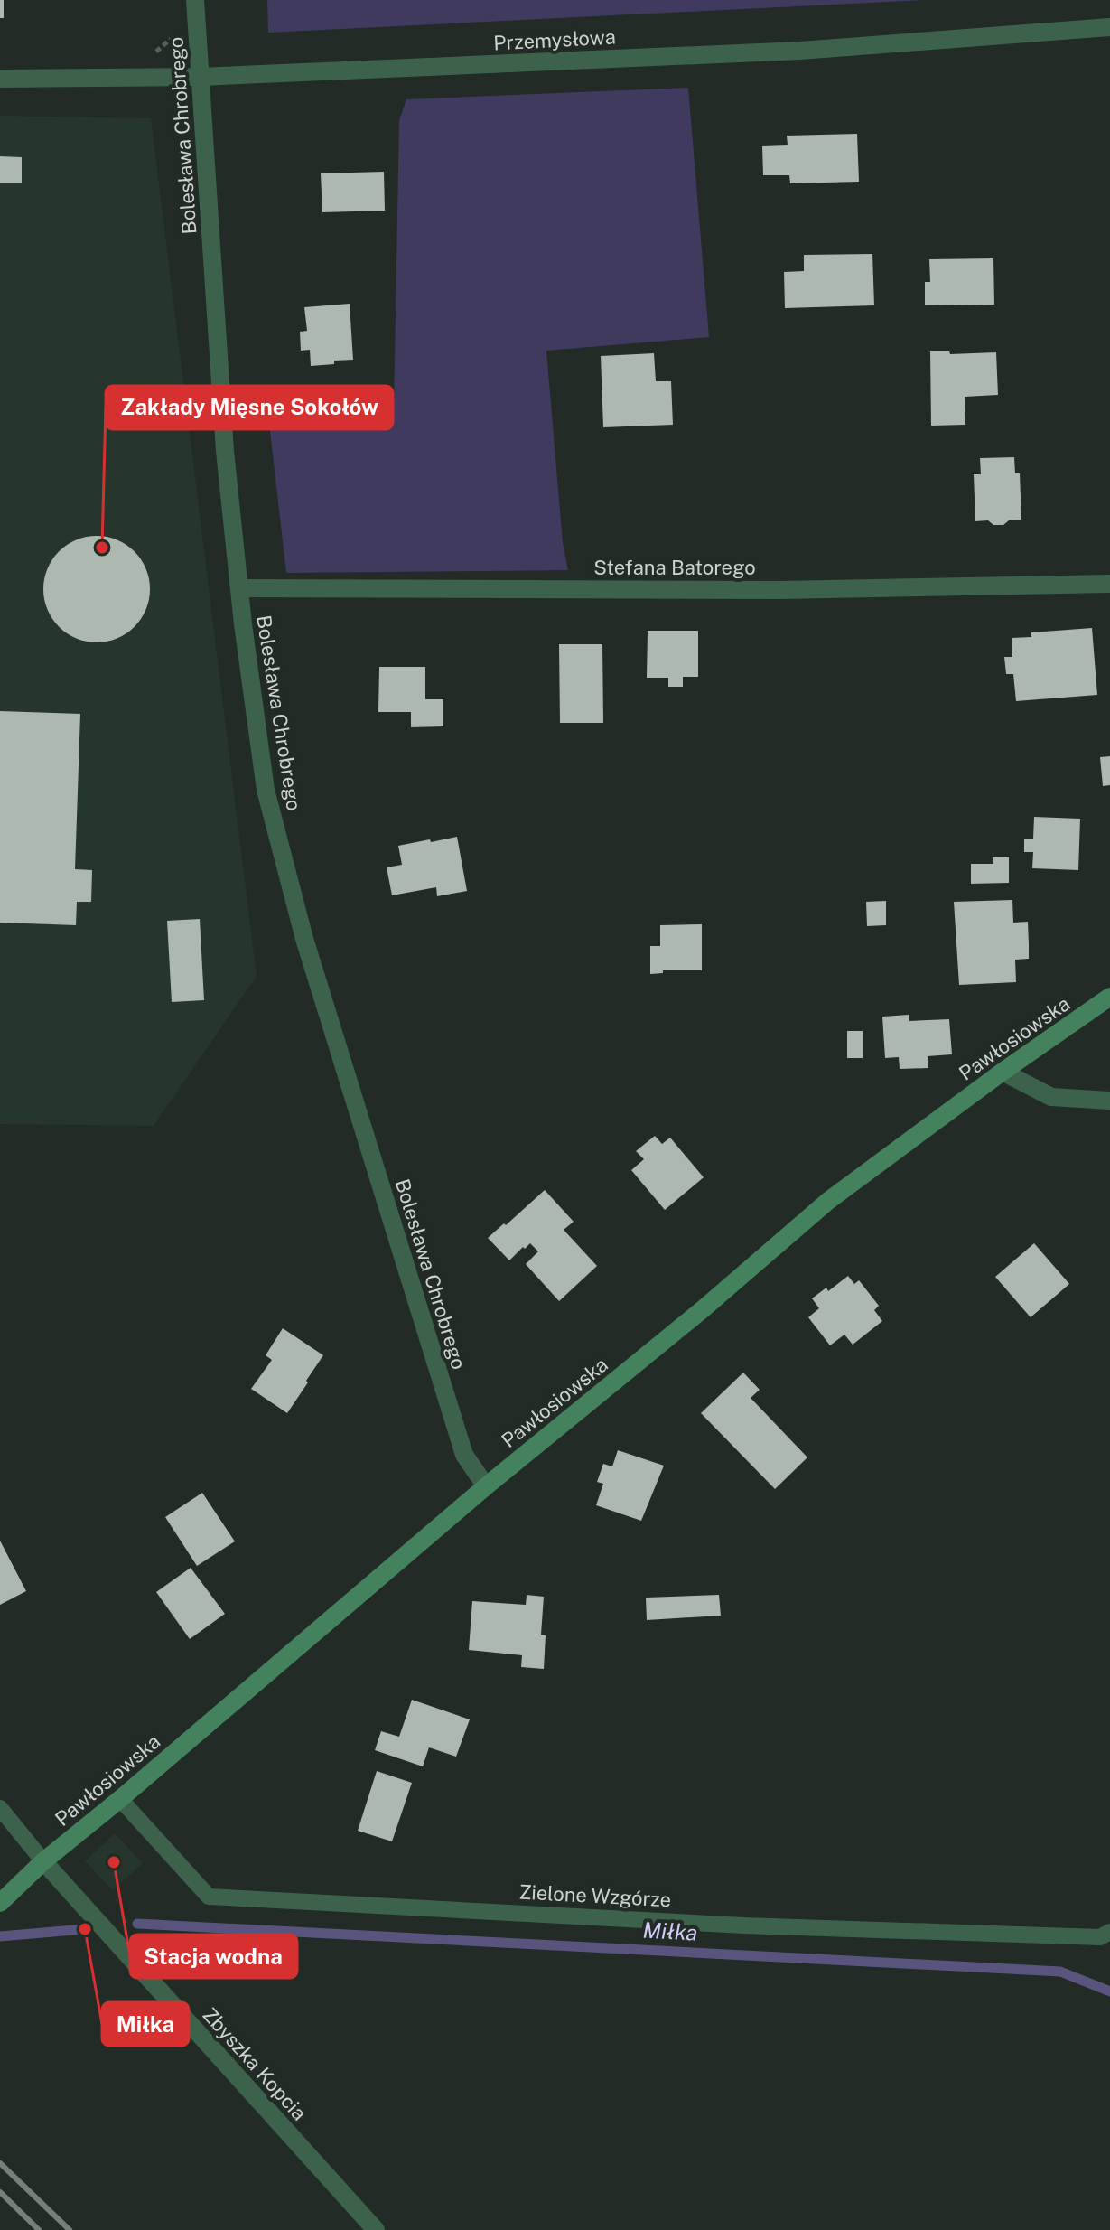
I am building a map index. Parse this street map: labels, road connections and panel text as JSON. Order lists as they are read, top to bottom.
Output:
{
  "streets": {
    "street": [
      "Przemysłowa",
      "Bolesława Chrobrego",
      "Stefana Batorego",
      "Pawłosiowska",
      "Zbyszka Kopcia"
    ],
    "lane": ["Zielone Wzgórze"]
  },
  "crossings": [
    ["Przemysłowa", "Bolesława Chrobrego"],
    ["Bolesława Chrobrego", "Stefana Batorego"],
    ["Bolesława Chrobrego", "Pawłosiowska"],
    ["Pawłosiowska", "Zielone Wzgórze"],
    ["Pawłosiowska", "Zbyszka Kopcia"]
  ],
  "water": ["Miłka"],
  "places": ["Zakłady Mięsne Sokołów", "Stacja wodna", "Miłka"]
}
